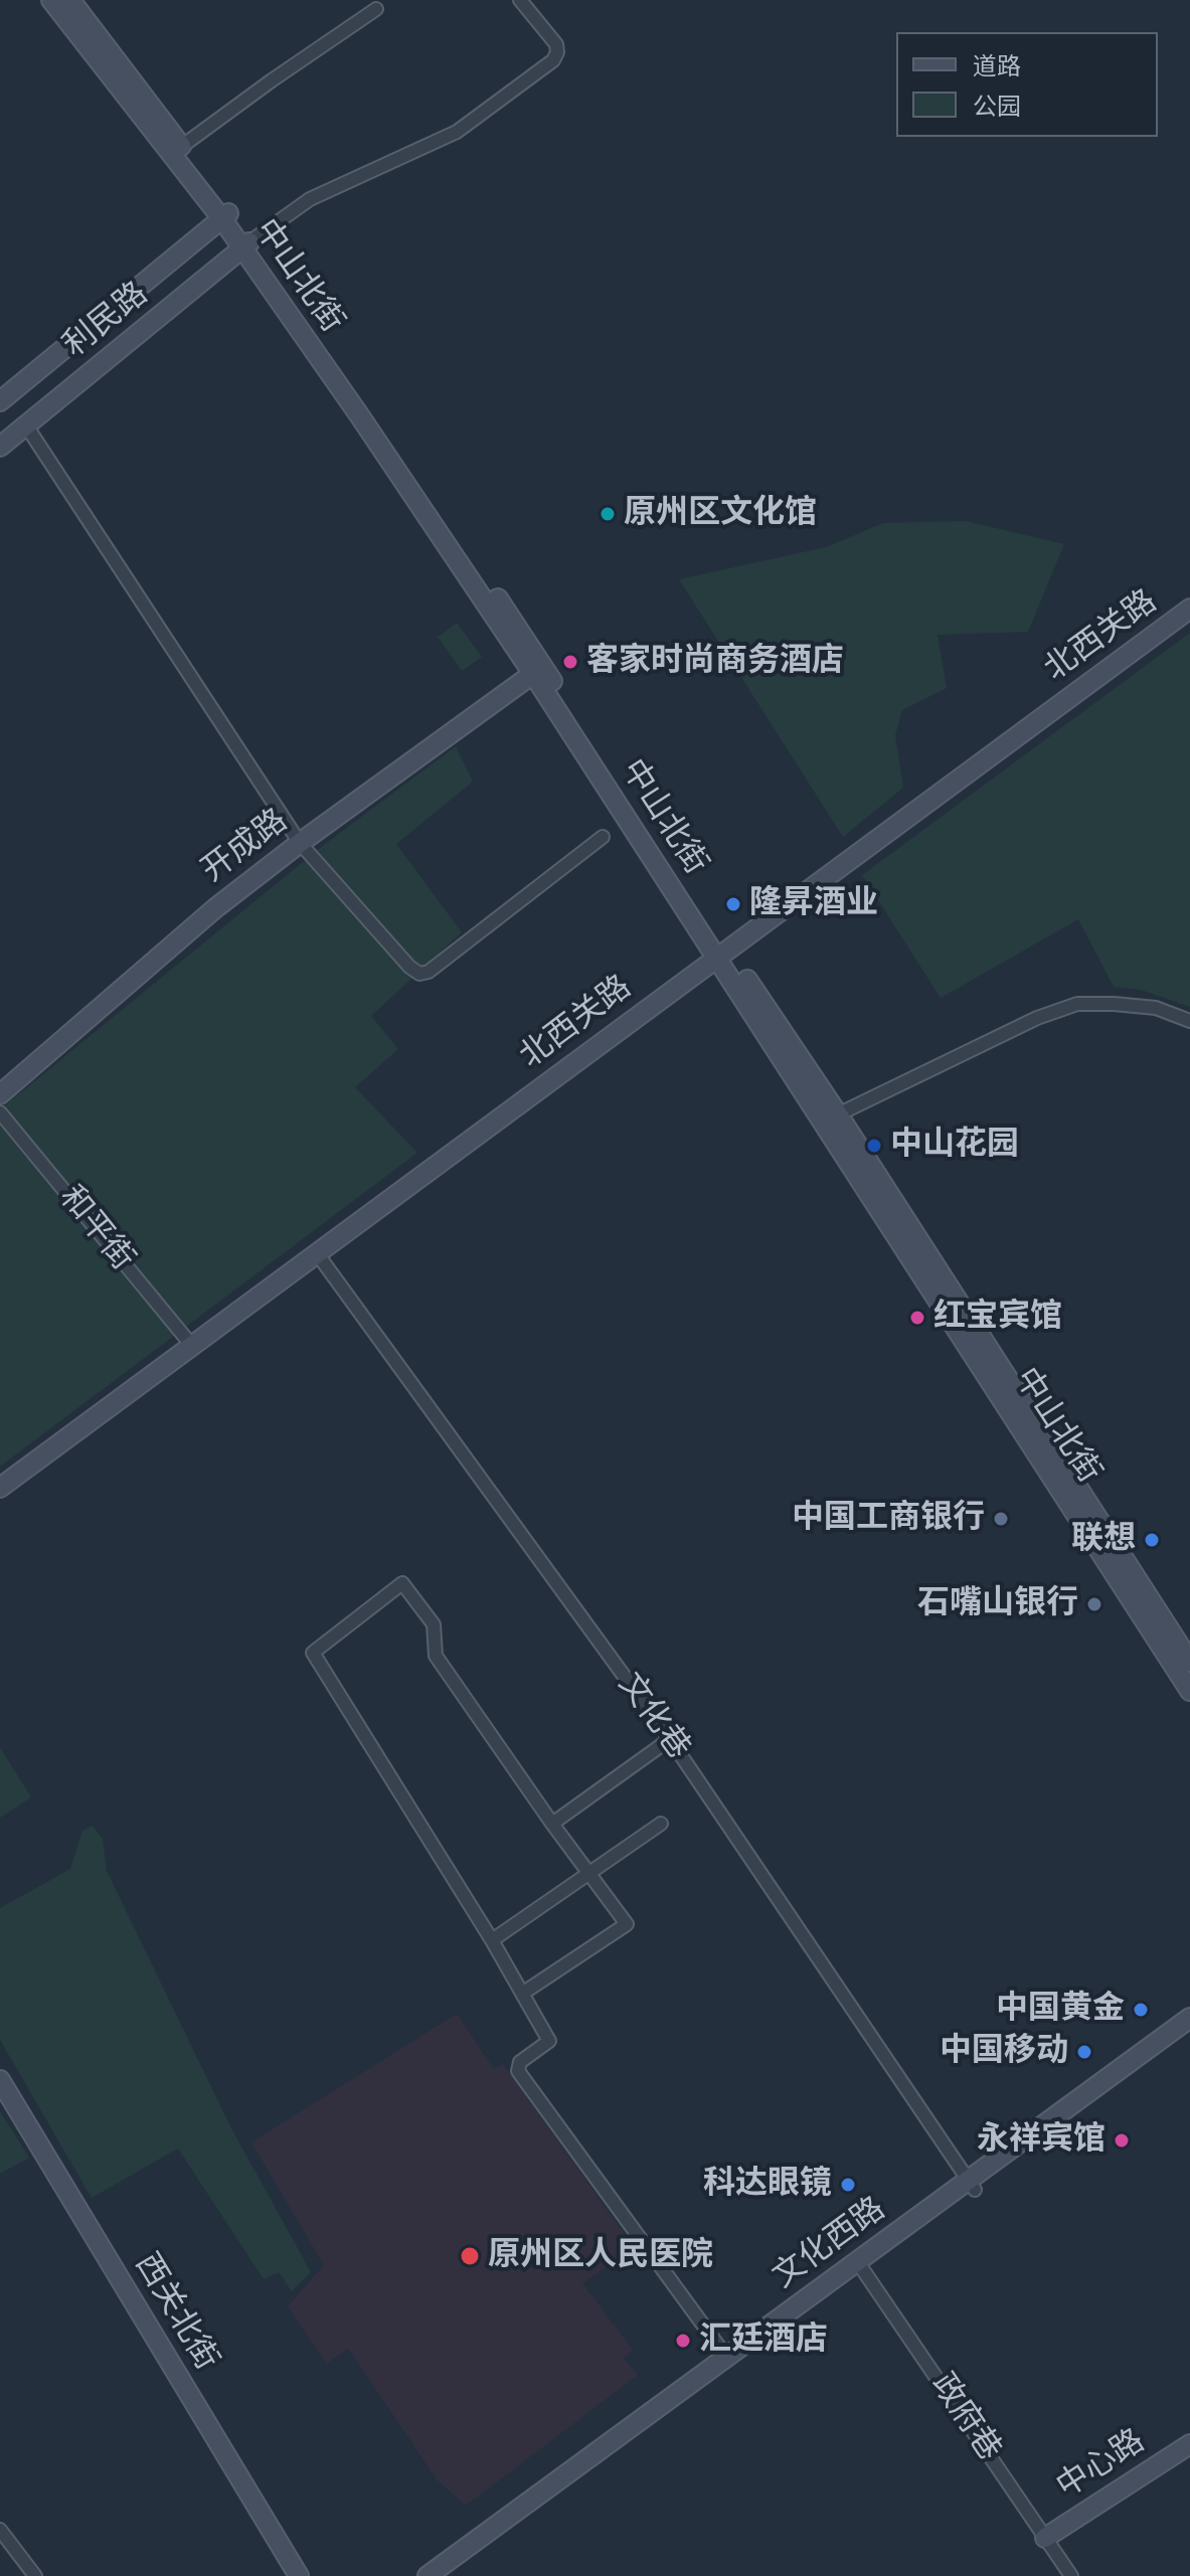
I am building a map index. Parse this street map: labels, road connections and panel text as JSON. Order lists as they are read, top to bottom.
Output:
{
  "streets": {
    "street": [
      "中山北街",
      "利民路",
      "北西关路",
      "开成路",
      "和平街",
      "文化巷",
      "文化西路",
      "西关北街",
      "政府巷",
      "中心路"
    ]
  },
  "crossings": [
    ["中山北街", "利民路"],
    ["中山北街", "北西关路"],
    ["中山北街", "开成路"],
    ["北西关路", "和平街"],
    ["北西关路", "文化巷"],
    ["文化巷", "文化西路"],
    ["文化西路", "政府巷"],
    ["政府巷", "中心路"]
  ],
  "places": [
    "原州区文化馆",
    "客家时尚商务酒店",
    "隆昇酒业",
    "中山花园",
    "红宝宾馆",
    "中国工商银行",
    "联想",
    "石嘴山银行",
    "中国黄金",
    "中国移动",
    "永祥宾馆",
    "科达眼镜",
    "原州区人民医院",
    "汇廷酒店"
  ],
  "legend": ["道路", "公园"]
}
